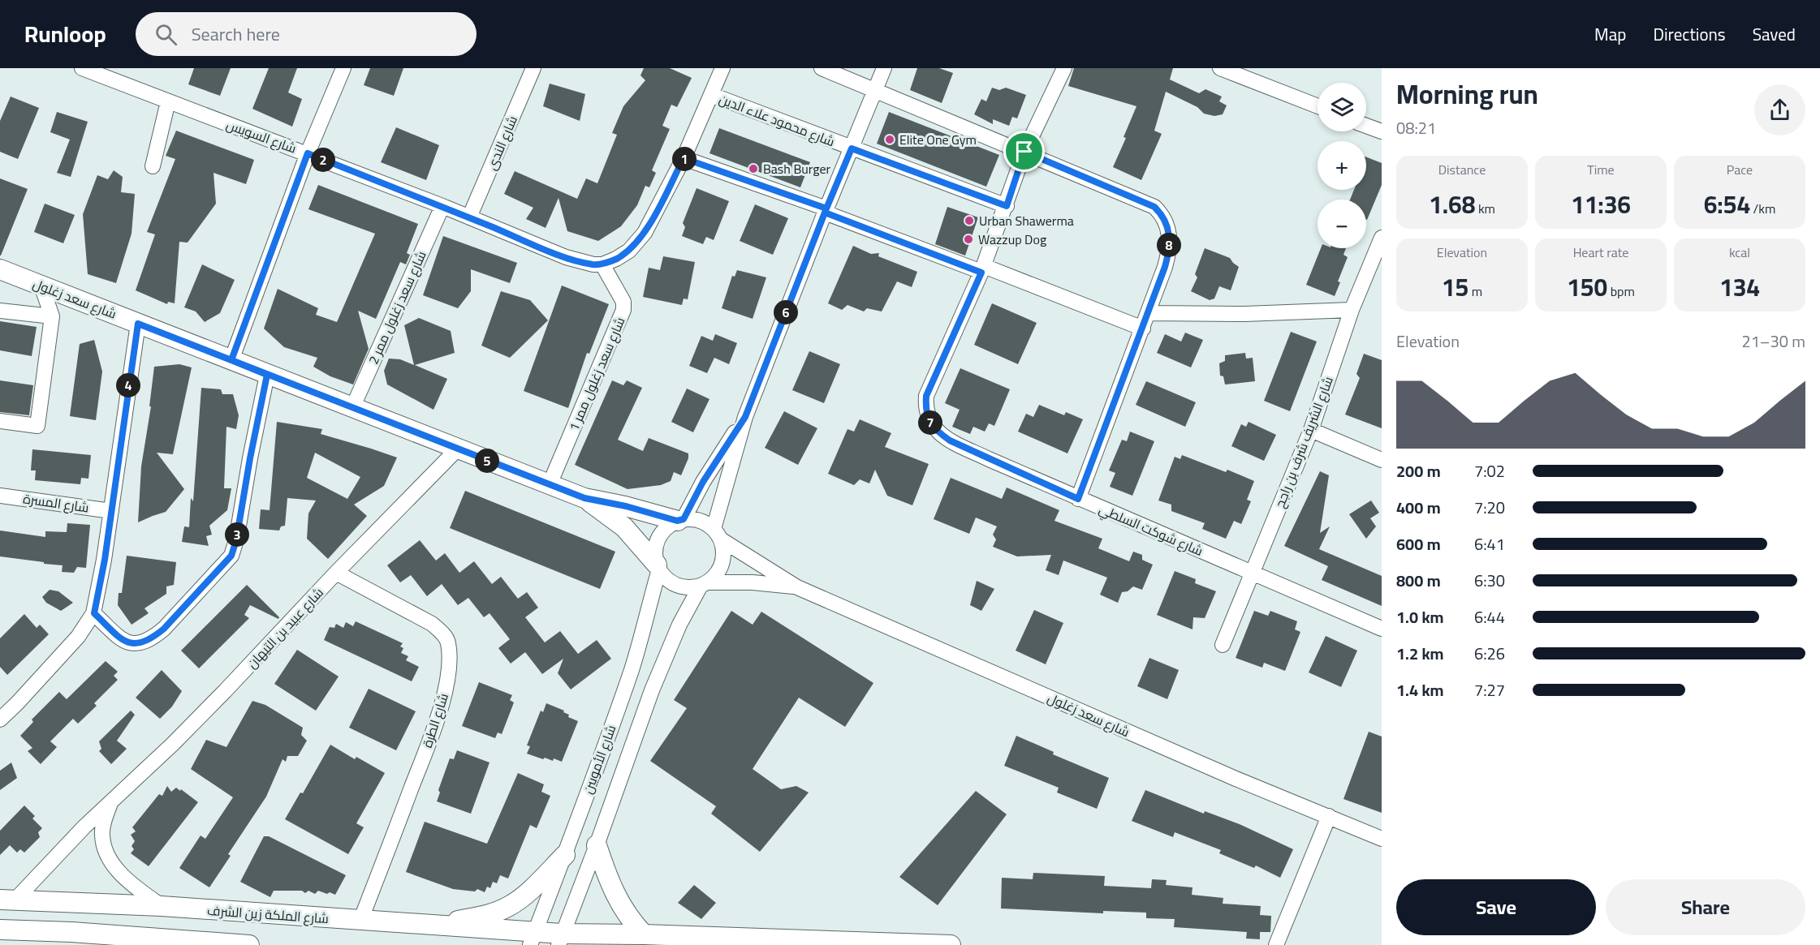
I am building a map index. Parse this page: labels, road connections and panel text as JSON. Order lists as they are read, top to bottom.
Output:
{
  "streets": {
    "main road": ["شارع سعد زغلول", "شارع الملكة زين الشرف"],
    "street": [
      "شارع محمود علاء الدين",
      "شارع السويس",
      "شارع الندى",
      "شارع سعد زغلول ممر 2",
      "شارع سعد زغلول ممر 1",
      "شارع الشريف شرف بن راجح",
      "شارع المسرة",
      "شارع شوكت السلطي",
      "شارع عبيد بن التيهان",
      "شارع الطرة",
      "شارع الأمويين"
    ]
  },
  "crossings": [
    ["شارع محمود علاء الدين", "شارع شوكت السلطي"],
    ["شارع السويس", "شارع الندى"],
    ["شارع السويس", "شارع سعد زغلول ممر 2"],
    ["شارع السويس", "شارع سعد زغلول ممر 1"],
    ["شارع سعد زغلول", "شارع سعد زغلول ممر 2"],
    ["شارع سعد زغلول", "شارع سعد زغلول ممر 1"],
    ["شارع سعد زغلول", "شارع عبيد بن التيهان"],
    ["شارع سعد زغلول", "شارع الأمويين"],
    ["شارع الشريف شرف بن راجح", "شارع شوكت السلطي"],
    ["شارع عبيد بن التيهان", "شارع الطرة"],
    ["شارع عبيد بن التيهان", "شارع الملكة زين الشرف"],
    ["شارع الطرة", "شارع الملكة زين الشرف"],
    ["شارع الأمويين", "شارع الملكة زين الشرف"]
  ],
  "places": [
    "Elite One Gym",
    "Bash Burger",
    "Urban Shawerma",
    "Wazzup Dog"
  ],
  "page": {
    "header": "Runloop",
    "search": "Search here",
    "nav": ["Map", "Directions", "Saved"],
    "heading": ["Morning run", "08:21"],
    "map_buttons": ["+", "−"],
    "pins": [
      "1",
      "2",
      "8",
      "6",
      "4",
      "7",
      "5",
      "3"
    ],
    "stats": [
      ["Distance", "1.68 km"],
      ["Time", "11:36"],
      ["Pace", "6:54 /km"],
      ["Elevation", "15 m"],
      ["Heart rate", "150 bpm"],
      ["kcal", "134"]
    ],
    "chart": ["Elevation", "21–30 m"],
    "list": [
      {
        "name": "200 m",
        "note": "7:02"
      },
      {
        "name": "400 m",
        "note": "7:20"
      },
      {
        "name": "600 m",
        "note": "6:41"
      },
      {
        "name": "800 m",
        "note": "6:30"
      },
      {
        "name": "1.0 km",
        "note": "6:44"
      },
      {
        "name": "1.2 km",
        "note": "6:26"
      },
      {
        "name": "1.4 km",
        "note": "7:27"
      }
    ],
    "buttons": ["Save", "Share"]
  }
}
